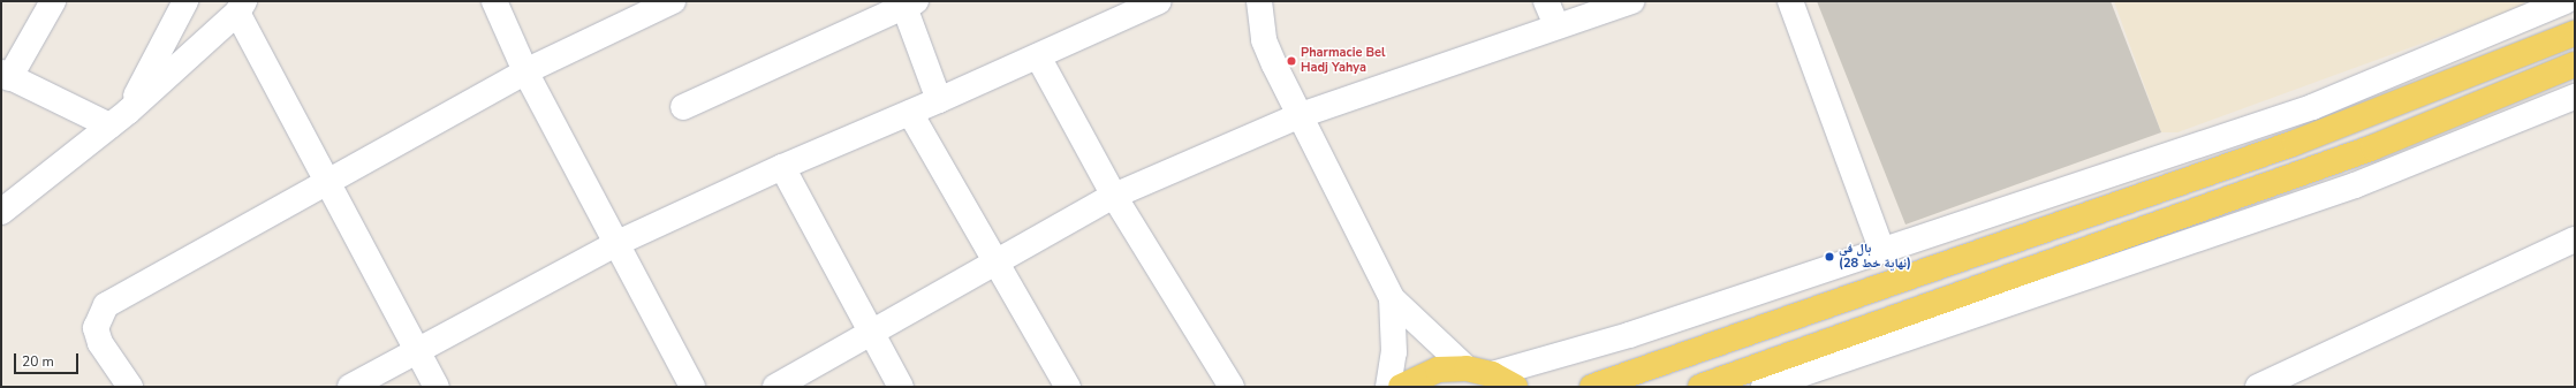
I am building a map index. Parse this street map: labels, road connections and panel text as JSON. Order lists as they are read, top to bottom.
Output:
{
  "places": ["Pharmacie Bel Hadj Yahya", "بال في (نهاية خط 28)"],
  "scale_bar": "20 m"
}
